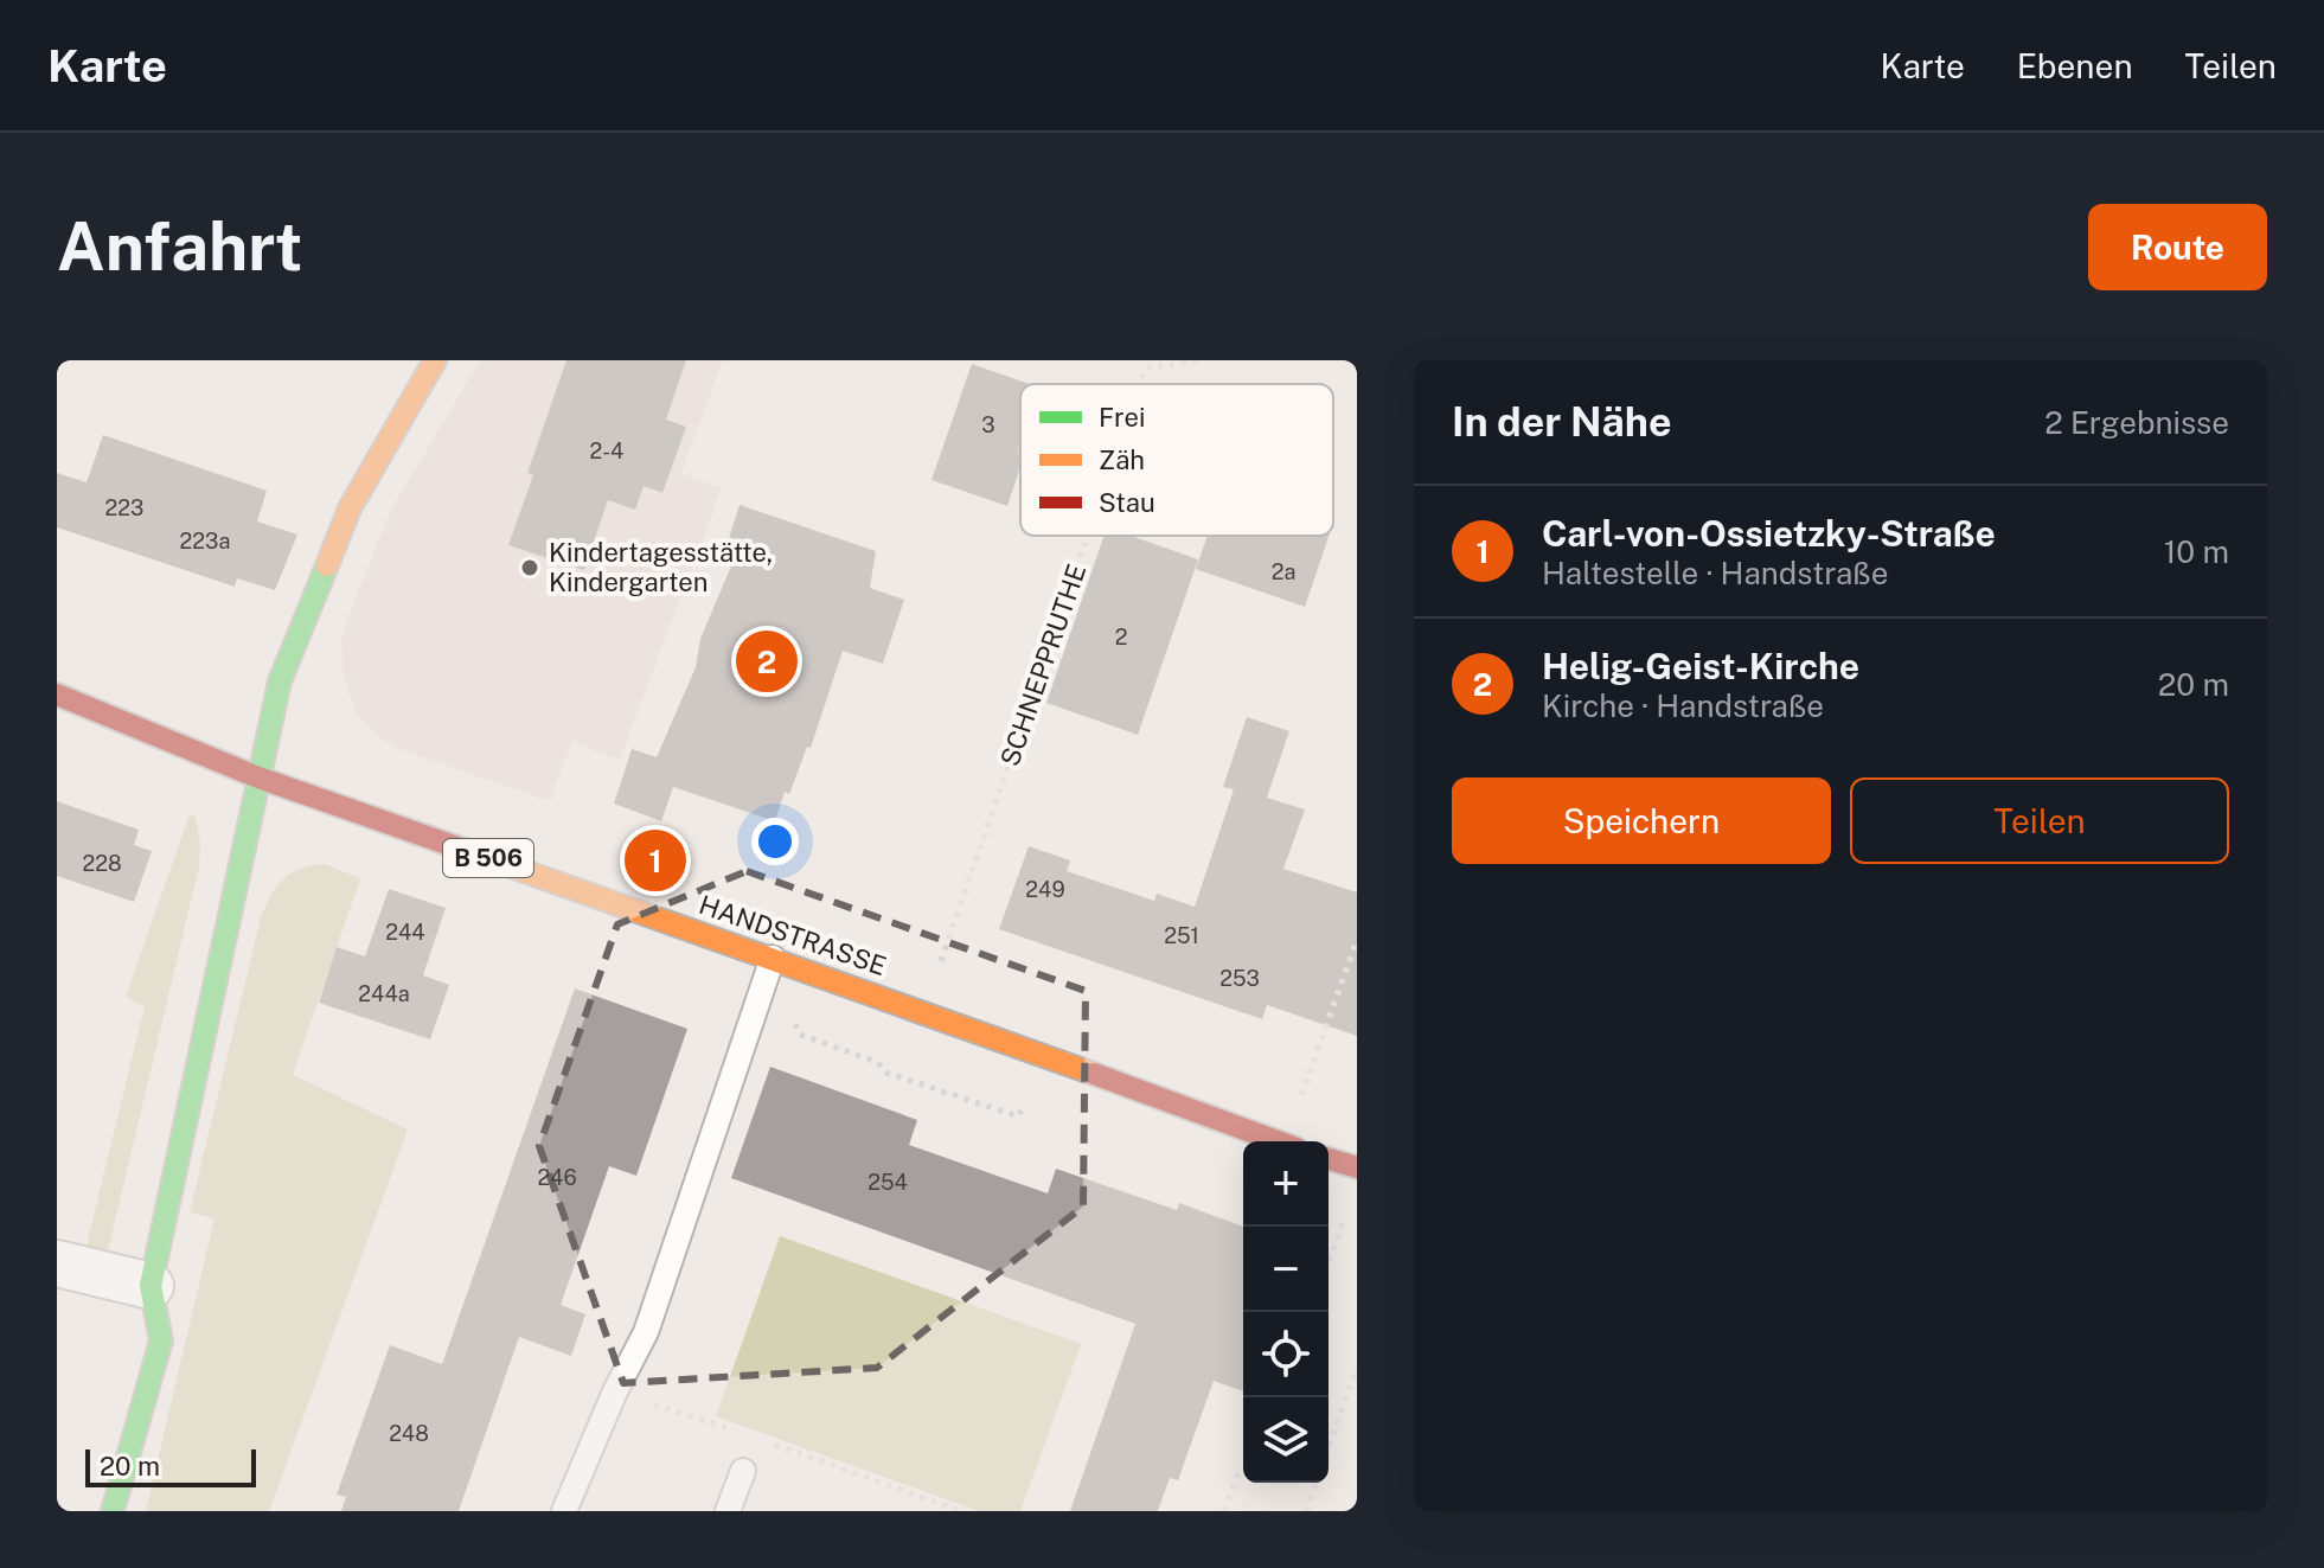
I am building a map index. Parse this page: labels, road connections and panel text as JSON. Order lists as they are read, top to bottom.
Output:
{
  "streets": {
    "main road": ["B 506", "HANDSTRASSE"],
    "path": ["SCHNEPPRUTHE"]
  },
  "crossings": [
    ["SCHNEPPRUTHE", "HANDSTRASSE"]
  ],
  "places": ["Kindertagesstätte, Kindergarten"],
  "house_numbers": [
    "3",
    "2-4",
    "223",
    "223a",
    "2a",
    "2",
    "228",
    "249",
    "244",
    "251",
    "253",
    "244a",
    "246",
    "254",
    "248"
  ],
  "legend": ["Frei", "Zäh", "Stau"],
  "scale_bar": "20 m",
  "page": {
    "header": "Karte",
    "nav": ["Karte", "Ebenen", "Teilen"],
    "buttons": [
      "Route",
      ["Speichern", "Teilen"]
    ],
    "title": "Anfahrt",
    "heading": ["In der Nähe", "2 Ergebnisse"],
    "list": [
      {
        "mark": "1",
        "name": "Carl-von-Ossietzky-Straße",
        "note": "Haltestelle · Handstraße",
        "value": "10 m"
      },
      {
        "mark": "2",
        "name": "Helig-Geist-Kirche",
        "note": "Kirche · Handstraße",
        "value": "20 m"
      }
    ],
    "pins": ["2", "1"],
    "map_buttons": ["+", "−"],
    "scale": "20 m"
  }
}
